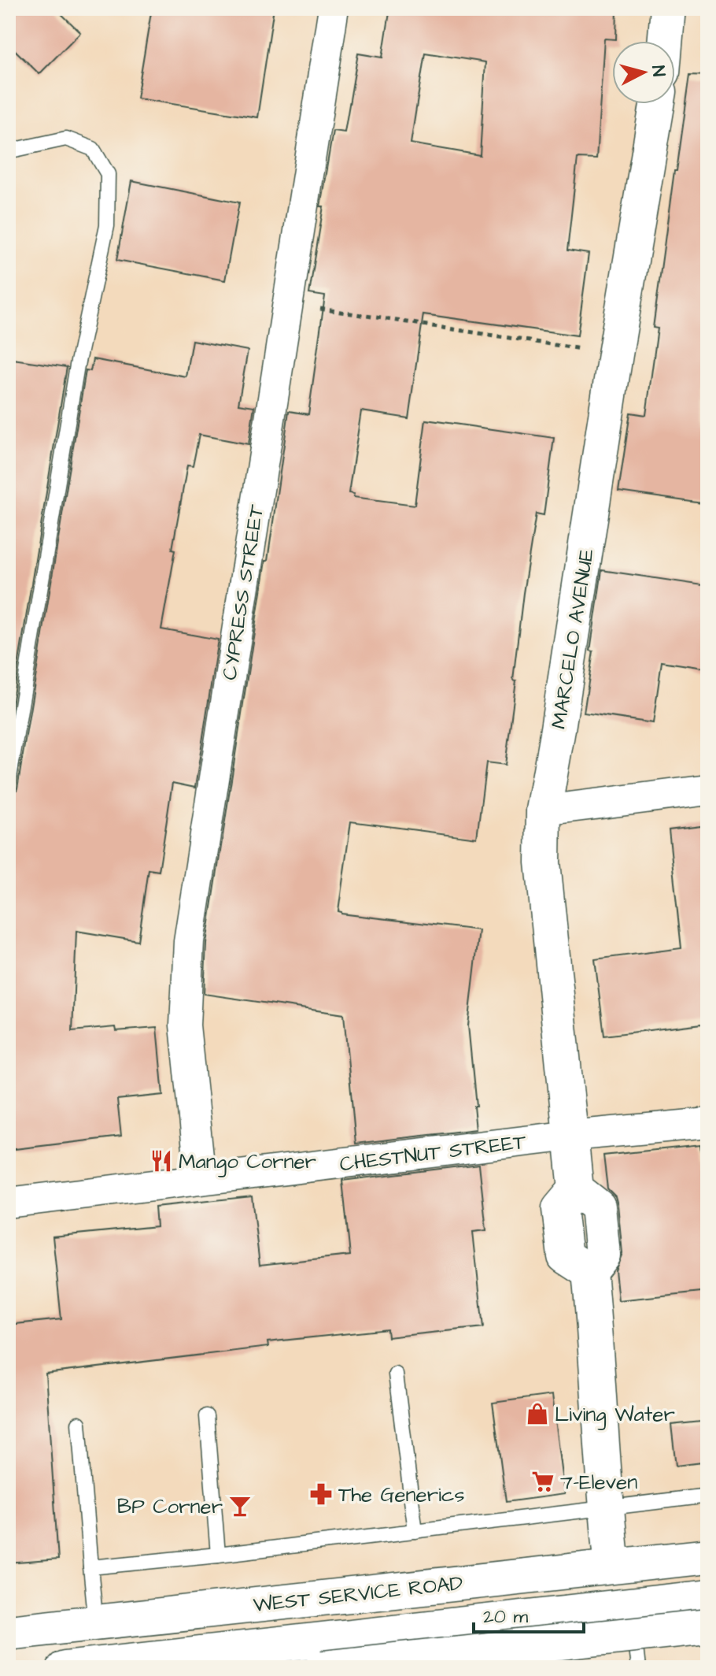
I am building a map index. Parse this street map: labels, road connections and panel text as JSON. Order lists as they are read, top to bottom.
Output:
{
  "streets": {
    "main road": ["MARCELO AVENUE", "WEST SERVICE ROAD"],
    "street": ["CYPRESS STREET", "CHESTNUT STREET"]
  },
  "crossings": [
    ["CYPRESS STREET", "CHESTNUT STREET"],
    ["MARCELO AVENUE", "CHESTNUT STREET"],
    ["MARCELO AVENUE", "WEST SERVICE ROAD"]
  ],
  "places": {
    "restaurant": ["Mango Corner"],
    "shop": ["Living Water"],
    "supermarket": ["7-Eleven"],
    "pharmacy": ["The Generics"],
    "bar": ["BP Corner"]
  },
  "scale_bar": "20 m",
  "north": "right"
}
